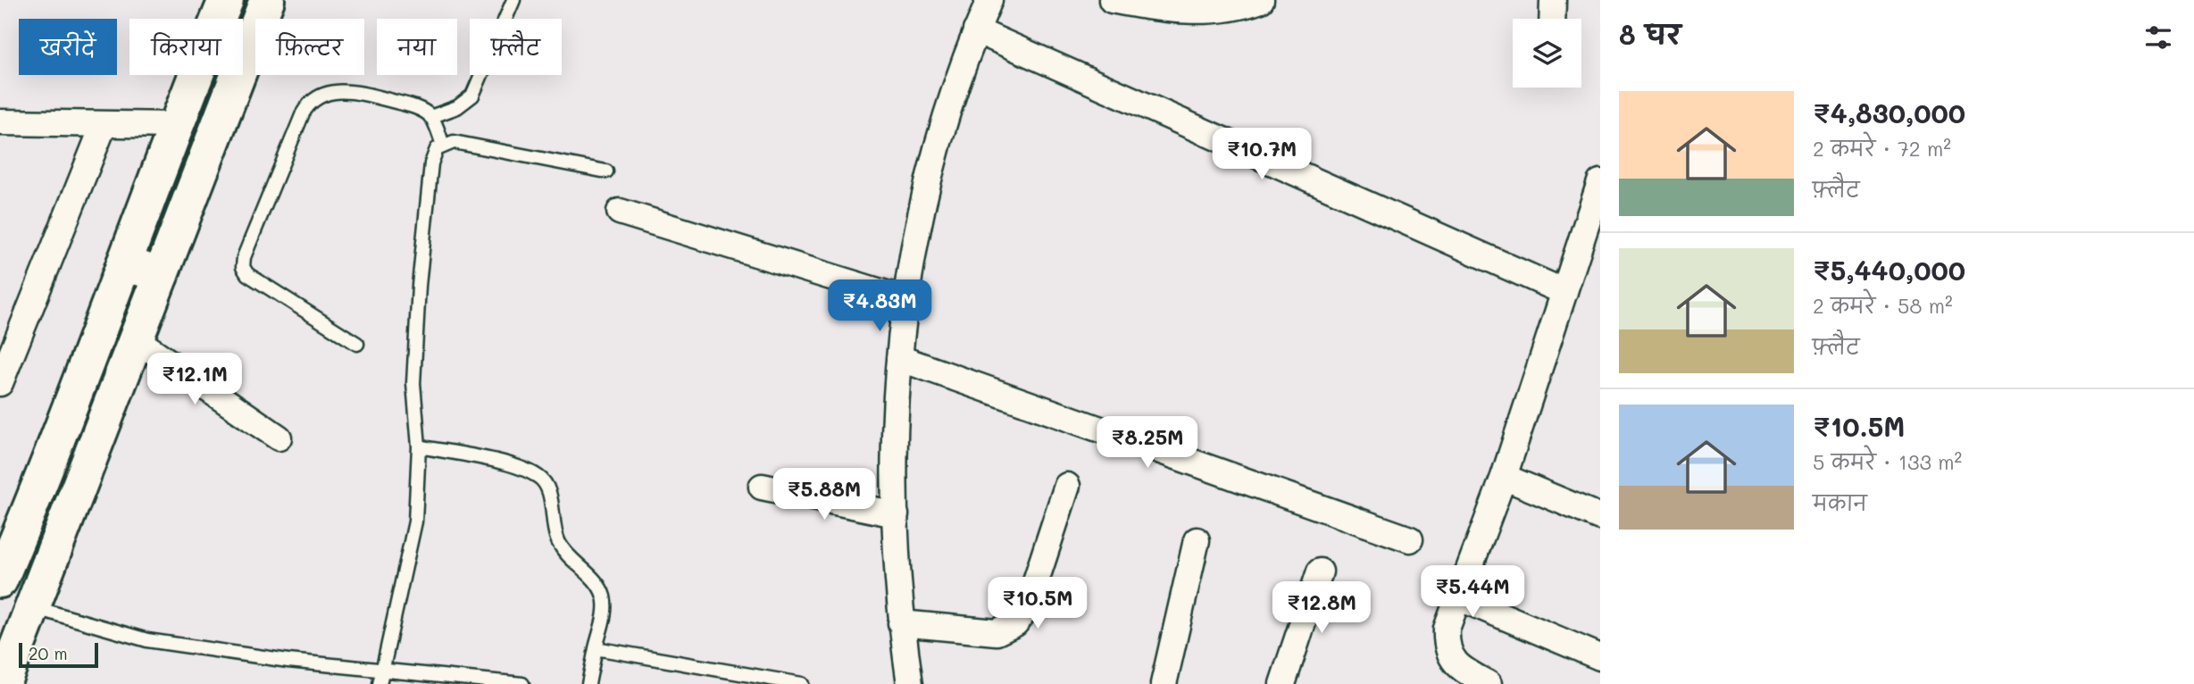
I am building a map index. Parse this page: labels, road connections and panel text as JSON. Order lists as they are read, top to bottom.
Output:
{
  "scale_bar": "20 m",
  "page": {
    "heading": "8 घर",
    "chip": [
      "खरीदें",
      "किराया",
      "फ़िल्टर",
      "नया",
      "फ़्लैट"
    ],
    "list": [
      {
        "name": "₹4,830,000",
        "note": "2 कमरे · 72 m² · फ़्लैट"
      },
      {
        "name": "₹5,440,000",
        "note": "2 कमरे · 58 m² · फ़्लैट"
      },
      {
        "name": "₹10.5M",
        "note": "5 कमरे · 133 m² · मकान"
      }
    ],
    "price": [
      "₹10.7M",
      "₹4.83M",
      "₹12.1M",
      "₹8.25M",
      "₹5.88M",
      "₹5.44M",
      "₹10.5M",
      "₹12.8M"
    ],
    "scale": "20 m"
  }
}
